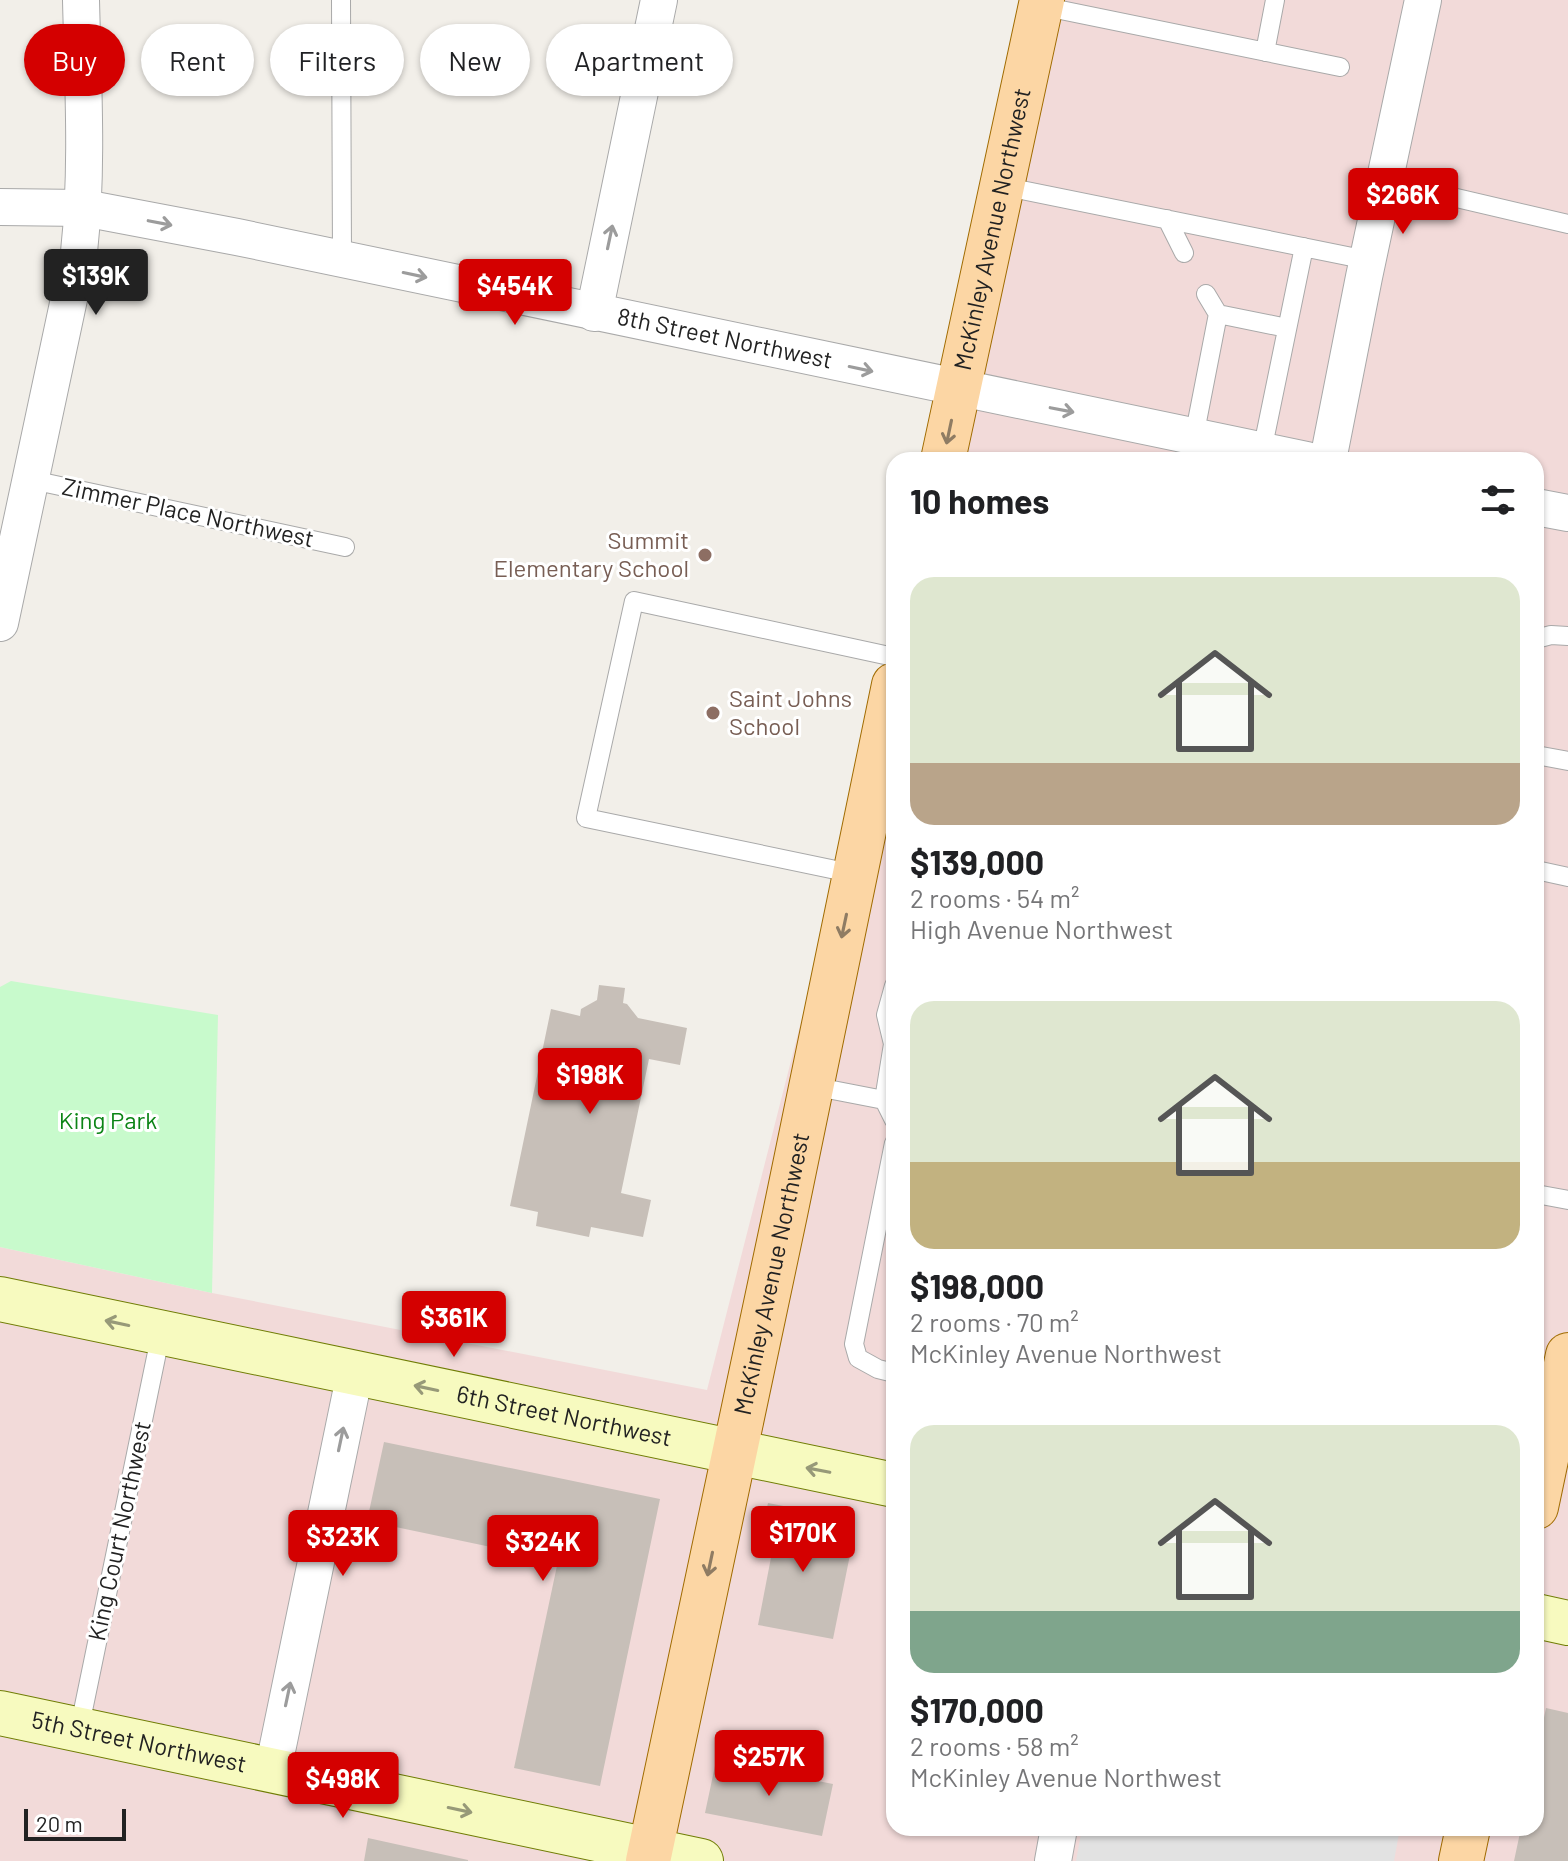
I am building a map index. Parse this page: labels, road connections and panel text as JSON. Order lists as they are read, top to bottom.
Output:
{
  "streets": {
    "main road": ["McKinley Avenue Northwest", "6th Street Northwest", "5th Street Northwest"],
    "street": ["8th Street Northwest"],
    "lane": ["Zimmer Place Northwest", "King Court Northwest"]
  },
  "crossings": [
    ["McKinley Avenue Northwest", "8th Street Northwest"],
    ["McKinley Avenue Northwest", "6th Street Northwest"],
    ["McKinley Avenue Northwest", "5th Street Northwest"],
    ["6th Street Northwest", "King Court Northwest"],
    ["King Court Northwest", "5th Street Northwest"]
  ],
  "one_way": [
    "McKinley Avenue Northwest",
    "8th Street Northwest",
    "6th Street Northwest",
    "5th Street Northwest"
  ],
  "parks": ["King Park"],
  "places": ["Summit Elementary School", "Saint Johns School"],
  "scale_bar": "20 m",
  "page": {
    "chip": [
      "Buy",
      "Rent",
      "Filters",
      "New",
      "Apartment"
    ],
    "price": [
      "$266K",
      "$139K",
      "$454K",
      "$198K",
      "$361K",
      "$170K",
      "$323K",
      "$324K",
      "$257K",
      "$498K"
    ],
    "heading": "10 homes",
    "list": [
      {
        "name": "$139,000",
        "note": "2 rooms · 54 m² · High Avenue Northwest"
      },
      {
        "name": "$198,000",
        "note": "2 rooms · 70 m² · McKinley Avenue Northwest"
      },
      {
        "name": "$170,000",
        "note": "2 rooms · 58 m² · McKinley Avenue Northwest"
      }
    ],
    "scale": "20 m"
  }
}
